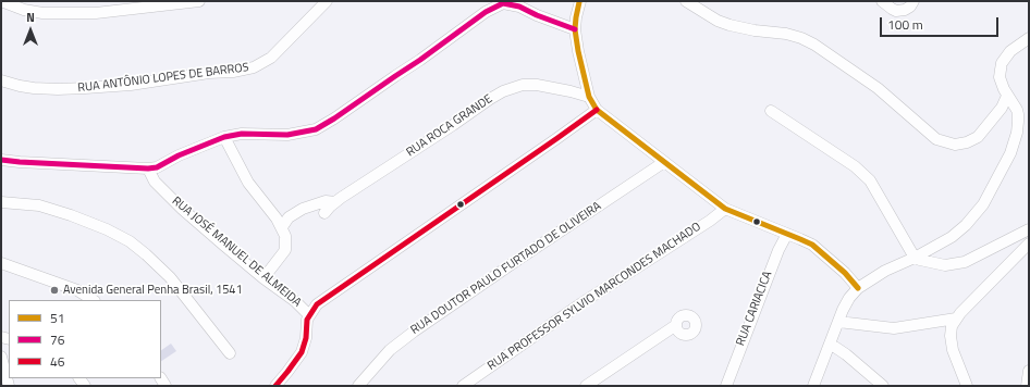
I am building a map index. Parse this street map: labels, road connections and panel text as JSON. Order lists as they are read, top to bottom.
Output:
{
  "streets": {
    "street": [
      "RUA ANTÔNIO LOPES DE BARROS",
      "RUA ROCA GRANDE",
      "RUA JOSÉ MANUEL DE ALMEIDA",
      "RUA DOUTOR PAULO FURTADO DE OLIVEIRA",
      "RUA PROFESSOR SYLVIO MARCONDES MACHADO",
      "RUA CARIACICA"
    ]
  },
  "places": ["Avenida General Penha Brasil, 1541"],
  "lines": ["transit line 51", "transit line 76", "transit line 46"],
  "legend": ["51", "76", "46"],
  "scale_bar": "100 m",
  "north": "top"
}
